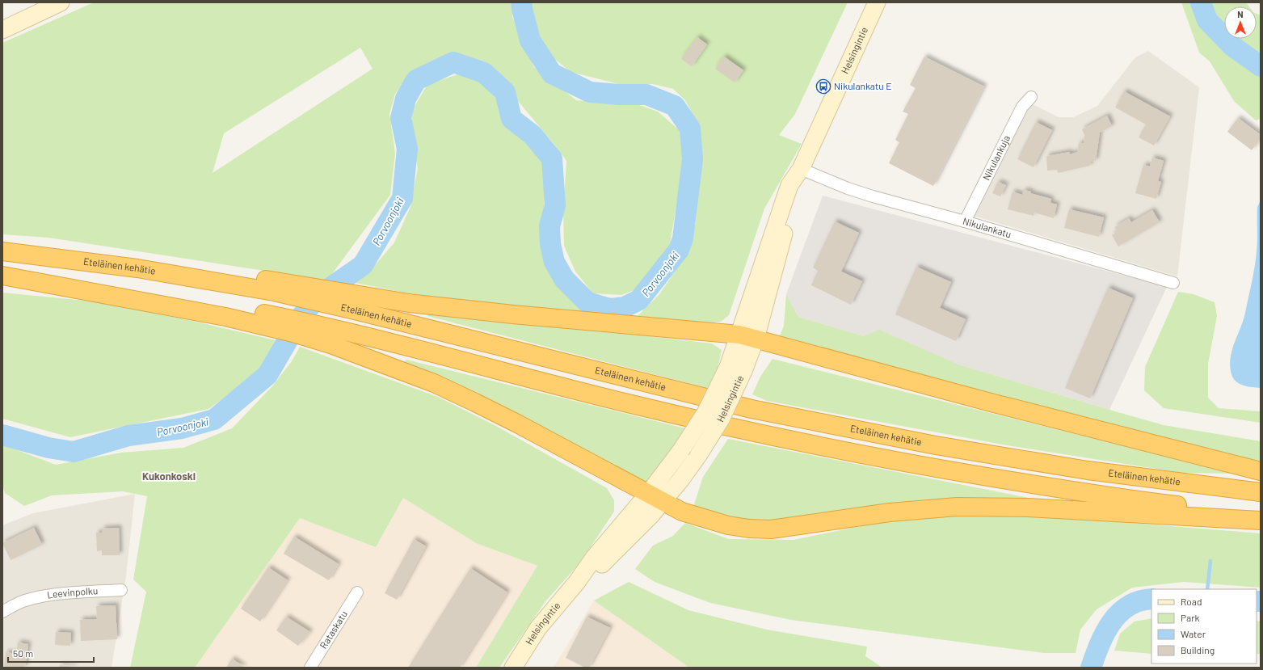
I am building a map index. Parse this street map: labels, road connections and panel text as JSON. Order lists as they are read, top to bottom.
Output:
{
  "streets": {
    "highway": ["Eteläinen kehätie"],
    "main road": ["Helsingintie"],
    "street": [
      "Nikulankuja",
      "Nikulankatu",
      "Leevinpolku",
      "Rataskatu"
    ]
  },
  "crossings": [
    ["Helsingintie", "Nikulankatu"],
    ["Nikulankuja", "Nikulankatu"]
  ],
  "districts": ["Kukonkoski"],
  "water": ["Porvoonjoki"],
  "places": {
    "bus stop": ["Nikulankatu E"]
  },
  "legend": [
    "Road",
    "Park",
    "Water",
    "Building"
  ],
  "scale_bar": "50 m",
  "north": "top"
}
